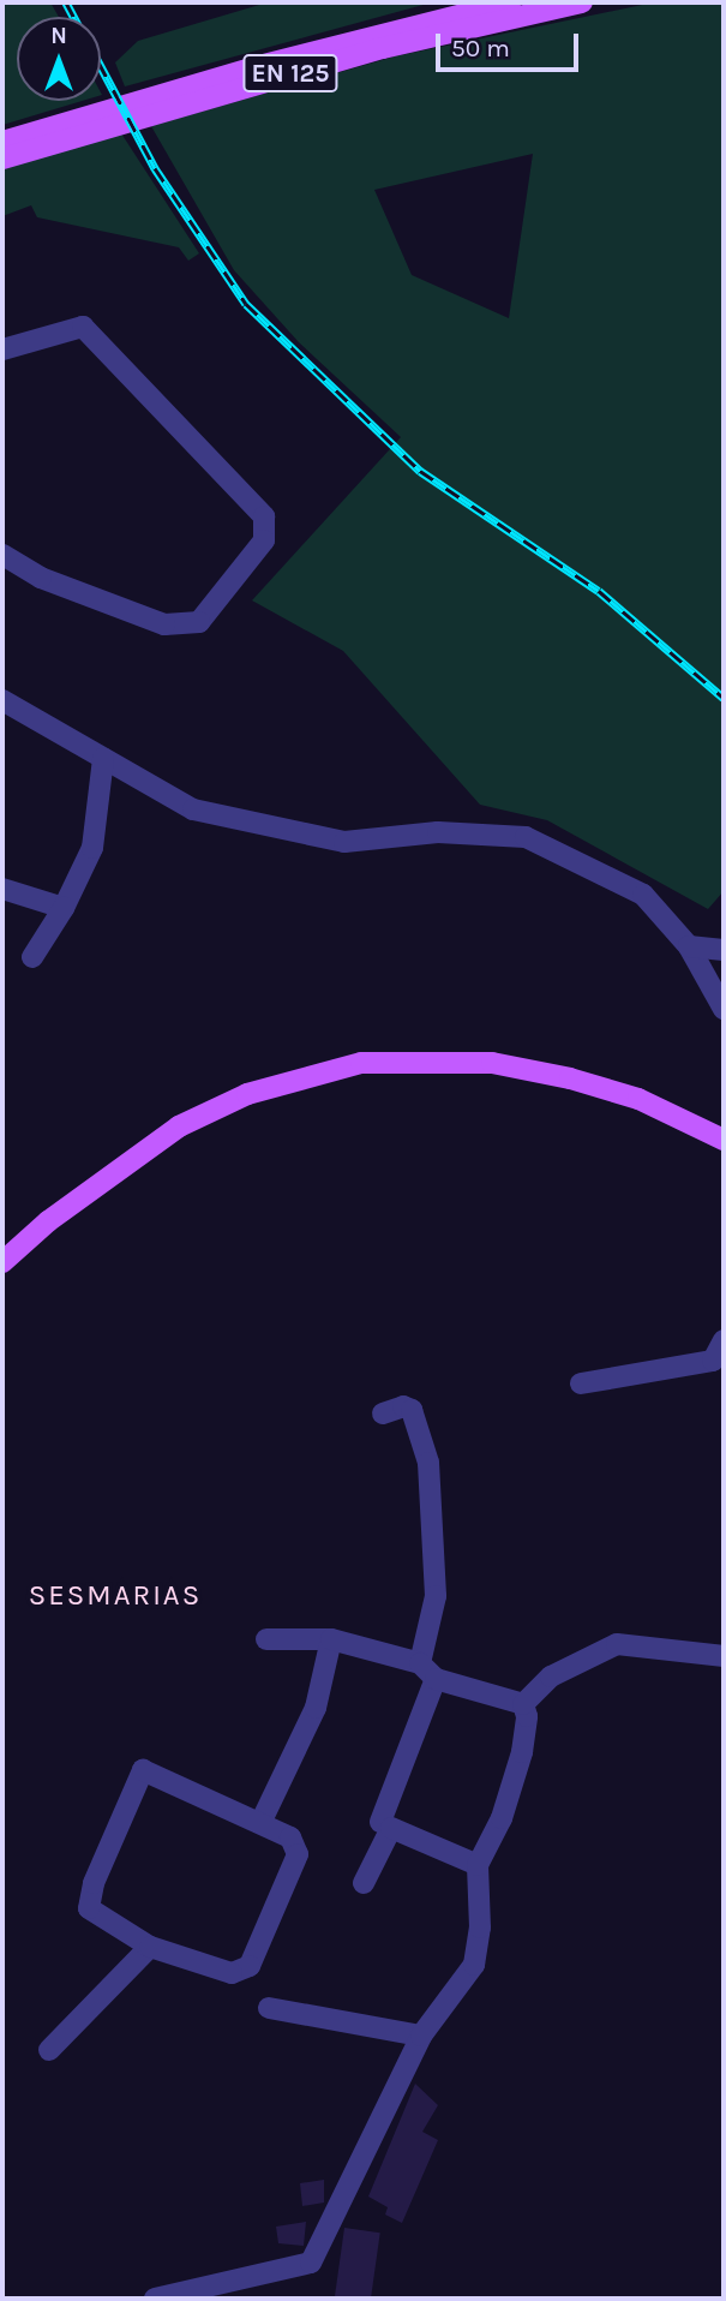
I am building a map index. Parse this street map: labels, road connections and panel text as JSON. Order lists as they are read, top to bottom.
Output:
{
  "streets": {
    "main road": ["EN 125"]
  },
  "districts": ["SESMARIAS"],
  "scale_bar": "50 m",
  "north": "top"
}
